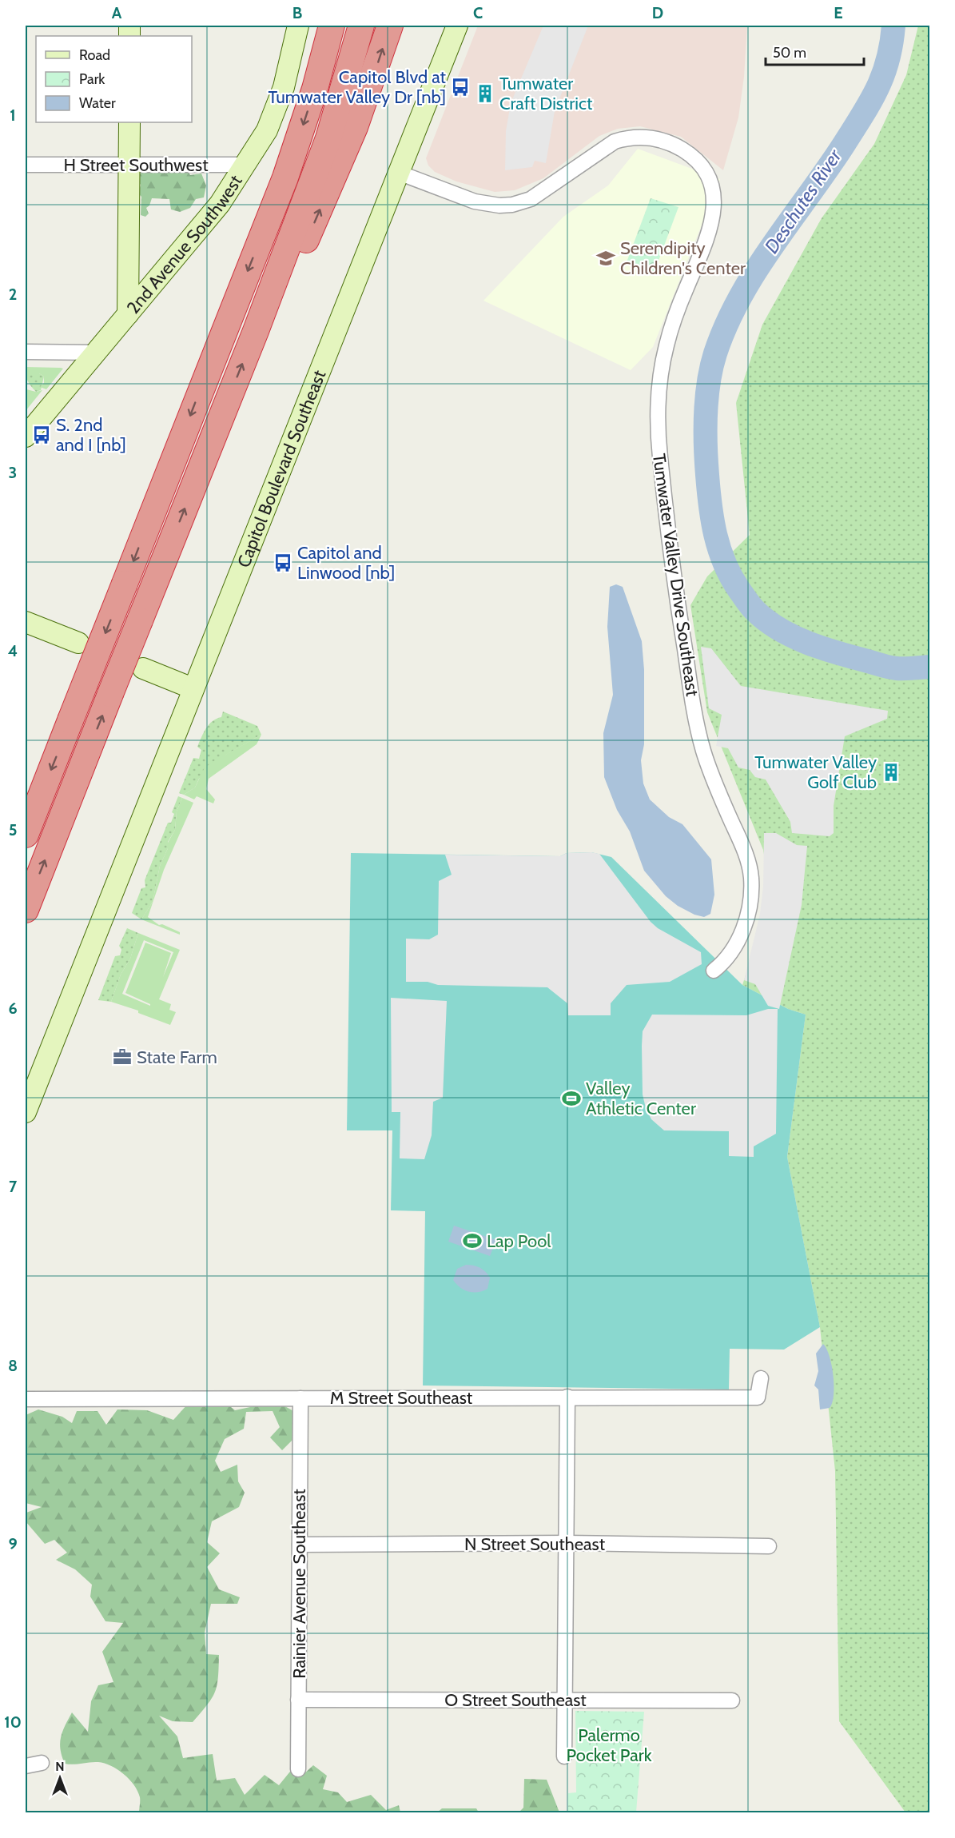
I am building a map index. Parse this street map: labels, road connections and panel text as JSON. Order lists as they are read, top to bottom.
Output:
{
  "streets": {
    "main road": ["2nd Avenue Southwest", "Capitol Boulevard Southeast"],
    "street": [
      "H Street Southwest",
      "Tumwater Valley Drive Southeast",
      "M Street Southeast",
      "N Street Southeast",
      "Rainier Avenue Southeast",
      "O Street Southeast"
    ]
  },
  "crossings": [
    ["H Street Southwest", "2nd Avenue Southwest"],
    ["Capitol Boulevard Southeast", "Tumwater Valley Drive Southeast"],
    ["M Street Southeast", "Rainier Avenue Southeast"],
    ["N Street Southeast", "Rainier Avenue Southeast"],
    ["Rainier Avenue Southeast", "O Street Southeast"]
  ],
  "water": ["Deschutes River"],
  "parks": ["Palermo Pocket Park"],
  "places": {
    "bus stop": ["Capitol Blvd at Tumwater Valley Dr [nb]", "S. 2nd and I [nb]", "Capitol and Linwood [nb]"],
    "building": ["Tumwater Craft District", "Tumwater Valley Golf Club"],
    "school or university": ["Serendipity Children's Center"],
    "office": ["State Farm"],
    "sports": ["Valley Athletic Center", "Lap Pool"]
  },
  "legend": ["Road", "Park", "Water"],
  "scale_bar": "50 m",
  "north": "top",
  "grid": {
    "columns": [
      "A",
      "B",
      "C",
      "D",
      "E"
    ],
    "rows": [
      "1",
      "2",
      "3",
      "4",
      "5",
      "6",
      "7",
      "8",
      "9",
      "10"
    ]
  }
}
